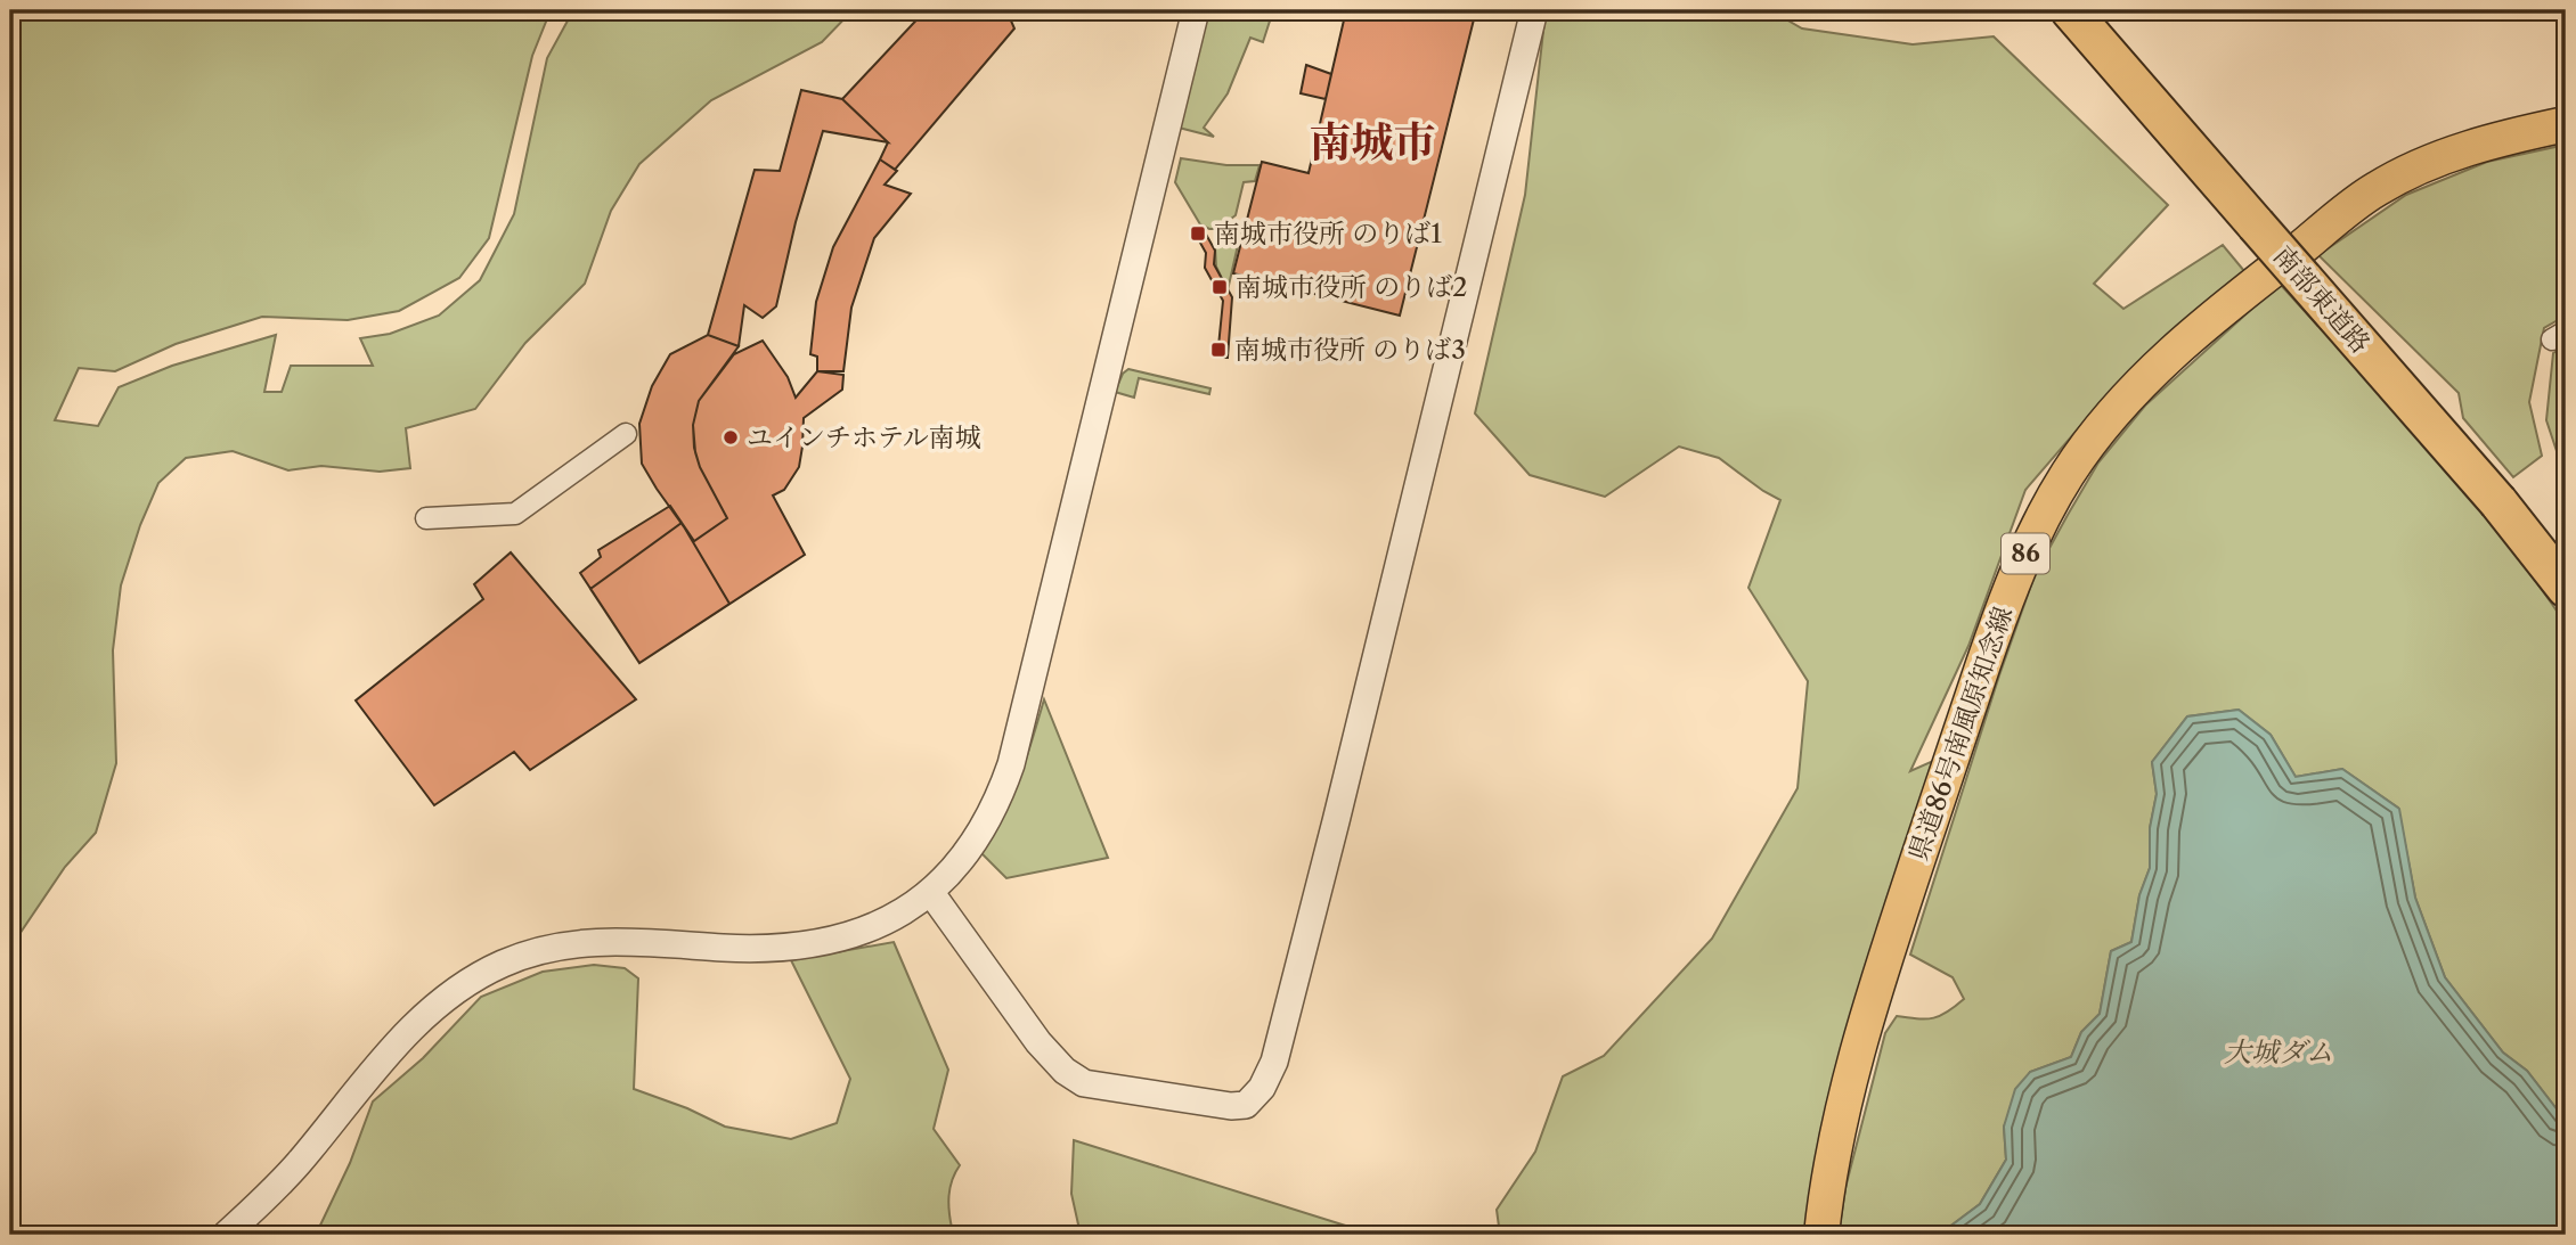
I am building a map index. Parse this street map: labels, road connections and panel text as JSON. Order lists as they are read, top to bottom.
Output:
{
  "streets": {
    "highway": ["南部東道路"],
    "main road": ["86", "県道86号南風原知念線"]
  },
  "districts": ["南城市"],
  "water": ["大城ダム"],
  "places": {
    "transit": ["南城市役所 のりば1", "南城市役所 のりば2", "南城市役所 のりば3"],
    "other": ["ユインチホテル南城"]
  }
}
